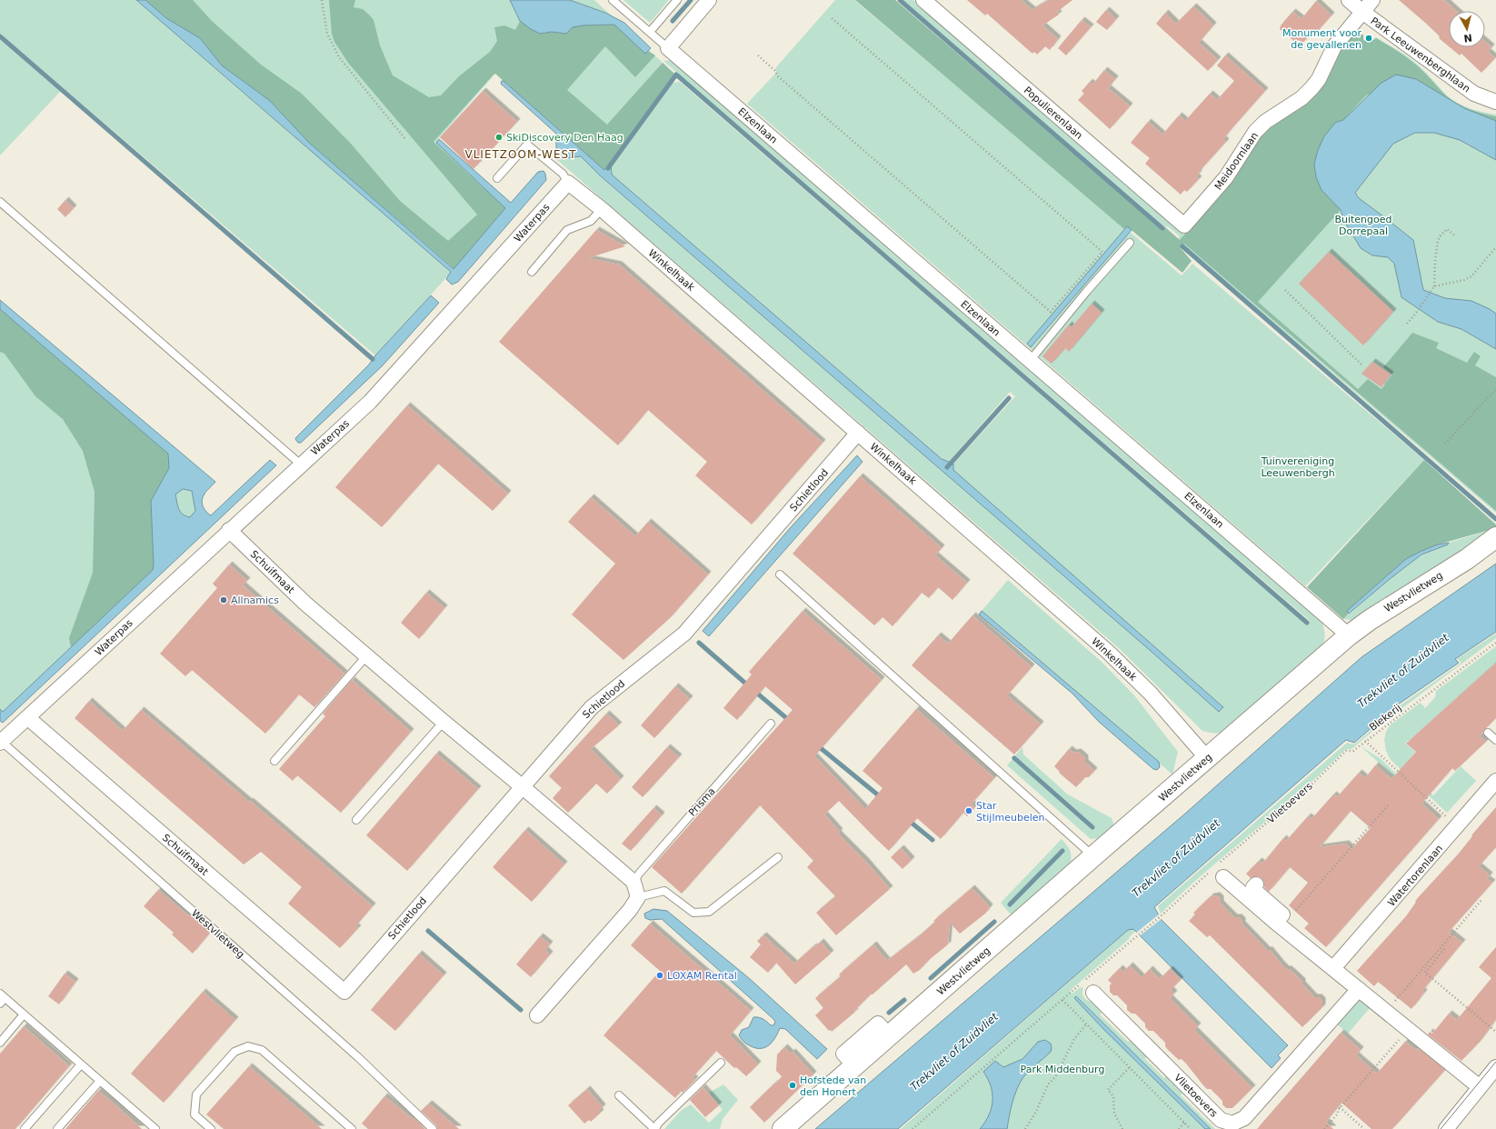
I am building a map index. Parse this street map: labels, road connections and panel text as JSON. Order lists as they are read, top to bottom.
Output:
{
  "streets": {
    "street": [
      "Park Leeuwenberghlaan",
      "Populierenlaan",
      "Elzenlaan",
      "Meidoornlaan",
      "Waterpas",
      "Winkelhaak",
      "Schietlood",
      "Schuifmaat",
      "Westvlietweg",
      "Vlietoevers",
      "Watertorenlaan"
    ],
    "lane": ["Prisma"],
    "path": ["Blekerij"]
  },
  "crossings": [
    ["Park Leeuwenberghlaan", "Meidoornlaan"],
    ["Populierenlaan", "Meidoornlaan"],
    ["Elzenlaan", "Westvlietweg"],
    ["Waterpas", "Winkelhaak"],
    ["Waterpas", "Schuifmaat"],
    ["Waterpas", "Westvlietweg"],
    ["Winkelhaak", "Schietlood"],
    ["Winkelhaak", "Westvlietweg"],
    ["Schietlood", "Schuifmaat"],
    ["Blekerij", "Vlietoevers"],
    ["Blekerij", "Watertorenlaan"]
  ],
  "districts": ["VLIETZOOM-WEST"],
  "water": ["Trekvliet of Zuidvliet"],
  "parks": ["Buitengoed Dorrepaal", "Tuinvereniging Leeuwenbergh", "Park Middenburg"],
  "places": [
    "Monument voor de gevallenen",
    "SkiDiscovery Den Haag",
    "Allnamics",
    "Star Stijlmeubelen",
    "LOXAM Rental",
    "Hofstede van den Honert"
  ],
  "north": "bottom"
}
